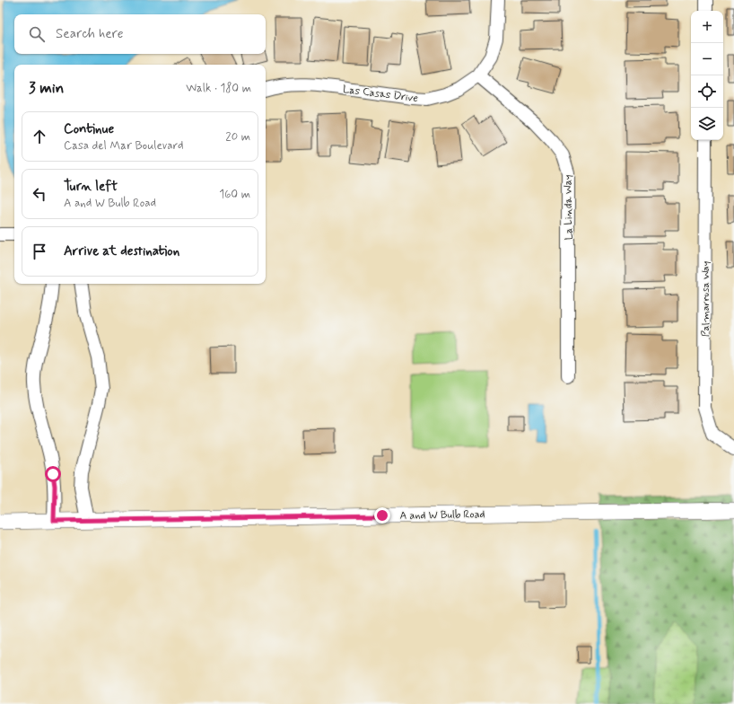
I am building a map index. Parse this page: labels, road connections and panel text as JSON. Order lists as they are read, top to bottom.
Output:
{
  "streets": {
    "street": [
      "Las Casas Drive",
      "La Linda Way",
      "Palmarrosa Way",
      "A and W Bulb Road"
    ]
  },
  "crossings": [
    ["Las Casas Drive", "La Linda Way"]
  ],
  "page": {
    "map_buttons": ["+", "−"],
    "search": "Search here",
    "heading": ["3 min", "Walk · 180 m"],
    "list": [
      ["Continue", "Casa del Mar Boulevard", "20 m"],
      ["Turn left", "A and W Bulb Road", "160 m"],
      "Arrive at destination"
    ]
  }
}
